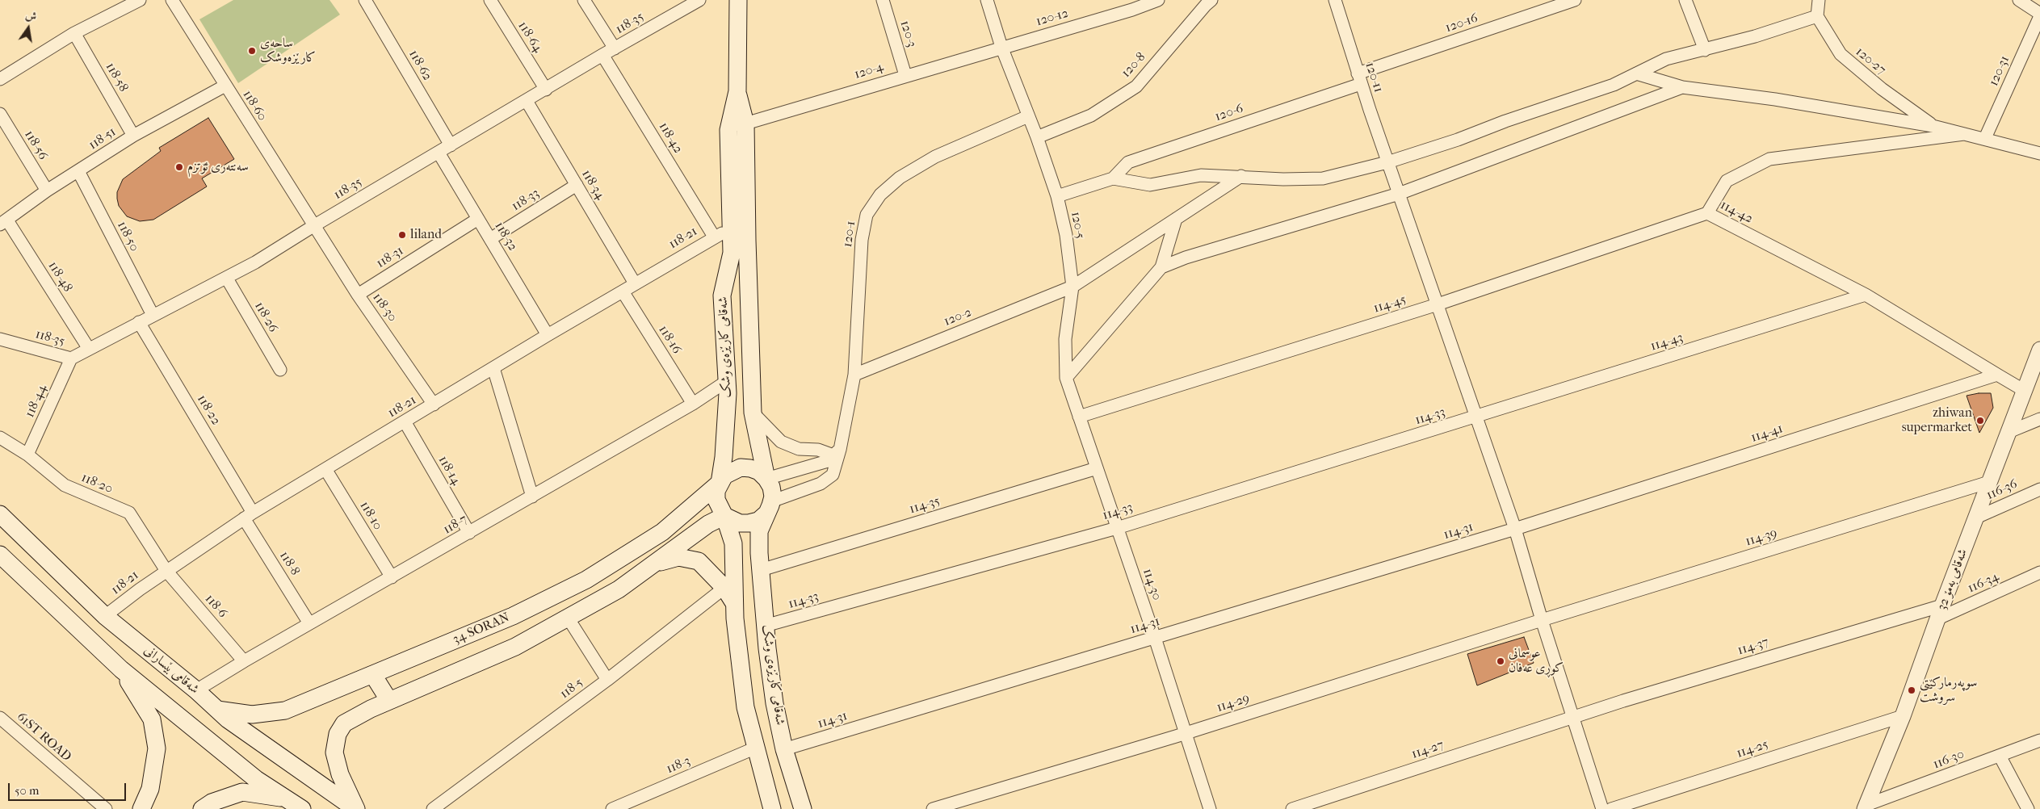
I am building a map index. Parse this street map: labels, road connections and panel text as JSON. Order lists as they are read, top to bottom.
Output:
{
  "streets": {
    "main road": ["شەقامی کارێزەی وشک", "34 SORAN", "شەقامی بێسارانی"],
    "street": [
      "120-12",
      "118-35",
      "120-16",
      "120-3",
      "118-64",
      "120-27",
      "118-62",
      "120-8",
      "120-4",
      "120-31",
      "118-58",
      "120-11",
      "118-60",
      "120-6",
      "118-42",
      "118-51",
      "118-56",
      "118-34",
      "118-33",
      "114-42",
      "120-5",
      "120-1",
      "118-50",
      "118-32",
      "118-21",
      "118-31",
      "118-48",
      "114-45",
      "118-30",
      "118-26",
      "120-2",
      "118-16",
      "114-43",
      "118-44",
      "118-22",
      "114-33",
      "114-41",
      "118-14",
      "118-20",
      "116-36",
      "114-35",
      "118-10",
      "118-7",
      "114-31",
      "114-39",
      "118-8",
      "شەقامی بەمۆ 32",
      "116-34",
      "114-30",
      "118-6",
      "114-37",
      "118-5",
      "114-29",
      "61ST ROAD",
      "114-25",
      "114-27",
      "116-30",
      "118-3"
    ]
  },
  "crossings": [
    ["120-12", "120-4"],
    ["120-12", "120-5"],
    ["118-35", "118-64"],
    ["118-35", "118-62"],
    ["118-35", "118-60"],
    ["118-35", "118-42"],
    ["118-35", "118-34"],
    ["118-35", "118-50"],
    ["118-35", "118-32"],
    ["118-35", "118-48"],
    ["118-35", "118-30"],
    ["118-35", "118-26"],
    ["118-35", "118-44"],
    ["118-35", "118-22"],
    ["120-16", "120-11"],
    ["120-16", "120-6"],
    ["120-3", "120-4"],
    ["120-8", "120-5"],
    ["120-4", "120-5"],
    ["120-4", "شەقامی کارێزەی وشک"],
    ["118-58", "118-51"],
    ["120-11", "120-6"],
    ["120-11", "114-45"],
    ["120-11", "114-43"],
    ["120-11", "114-33"],
    ["120-11", "114-41"],
    ["120-11", "114-31"],
    ["120-11", "114-39"],
    ["120-11", "114-37"],
    ["120-11", "114-29"],
    ["120-11", "114-27"],
    ["118-60", "118-51"],
    ["118-60", "118-30"],
    ["118-42", "118-21"],
    ["118-51", "118-56"],
    ["118-51", "118-50"],
    ["118-51", "118-48"],
    ["118-34", "118-33"],
    ["118-34", "118-21"],
    ["118-33", "118-32"],
    ["114-42", "114-45"],
    ["114-42", "114-43"],
    ["114-42", "114-41"],
    ["120-5", "120-1"],
    ["120-5", "114-45"],
    ["120-5", "120-2"],
    ["120-5", "114-30"],
    ["120-1", "120-2"],
    ["120-1", "شەقامی کارێزەی وشک"],
    ["120-1", "34 SORAN"],
    ["118-32", "118-21"],
    ["118-32", "118-31"],
    ["118-21", "118-30"],
    ["118-21", "118-16"],
    ["118-21", "118-22"],
    ["118-21", "118-14"],
    ["118-21", "118-20"],
    ["118-21", "118-10"],
    ["118-21", "118-8"],
    ["118-21", "118-6"],
    ["118-21", "شەقامی بێسارانی"],
    ["118-31", "118-30"],
    ["114-45", "114-30"],
    ["118-16", "118-7"],
    ["114-43", "114-33"],
    ["شەقامی کارێزەی وشک", "114-33"],
    ["شەقامی کارێزەی وشک", "114-35"],
    ["شەقامی کارێزەی وشک", "118-7"],
    ["شەقامی کارێزەی وشک", "114-31"],
    ["شەقامی کارێزەی وشک", "34 SORAN"],
    ["118-44", "118-20"],
    ["118-22", "118-8"],
    ["114-33", "114-30"],
    ["114-41", "114-31"],
    ["118-14", "118-7"],
    ["118-20", "118-6"],
    ["116-36", "شەقامی بەمۆ 32"],
    ["114-35", "114-30"],
    ["118-10", "118-7"],
    ["118-7", "118-8"],
    ["118-7", "118-6"],
    ["118-7", "شەقامی بێسارانی"],
    ["114-31", "114-30"],
    ["114-39", "شەقامی بەمۆ 32"],
    ["114-39", "114-29"],
    ["شەقامی بەمۆ 32", "116-34"],
    ["شەقامی بەمۆ 32", "114-37"],
    ["شەقامی بەمۆ 32", "114-25"],
    ["شەقامی بەمۆ 32", "116-30"],
    ["116-34", "114-37"],
    ["114-30", "114-29"],
    ["34 SORAN", "شەقامی بێسارانی"],
    ["114-37", "114-27"]
  ],
  "places": [
    "ساحه‌ی کارێزه‌وشک",
    "سەنتەری ئۆتزم",
    "liland",
    "zhiwan supermarket",
    "عوسمانی کوڕی عەفان",
    "سوپەرمارکێتی سروشت"
  ],
  "scale_bar": "50 m",
  "north": "top"
}
